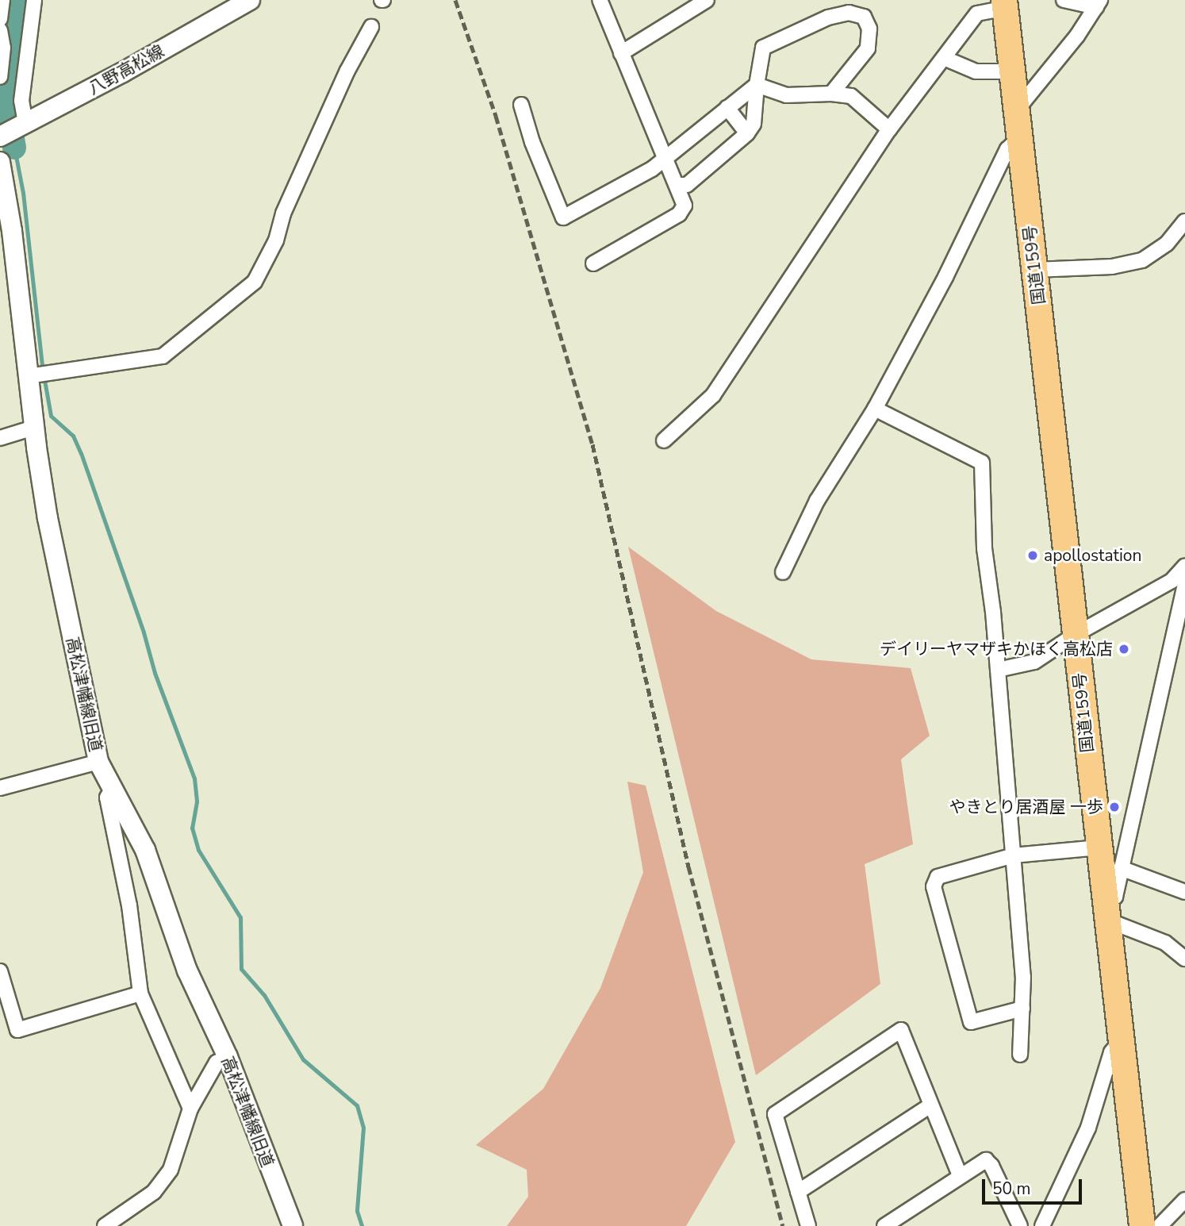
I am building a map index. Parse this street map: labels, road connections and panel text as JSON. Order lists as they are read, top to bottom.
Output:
{
  "streets": {
    "highway": ["国道159号"],
    "street": ["八野高松線", "高松津幡線旧道"]
  },
  "places": ["apollostation", "デイリーヤマザキかほく高松店", "やきとり居酒屋 一歩"],
  "scale_bar": "50 m"
}
